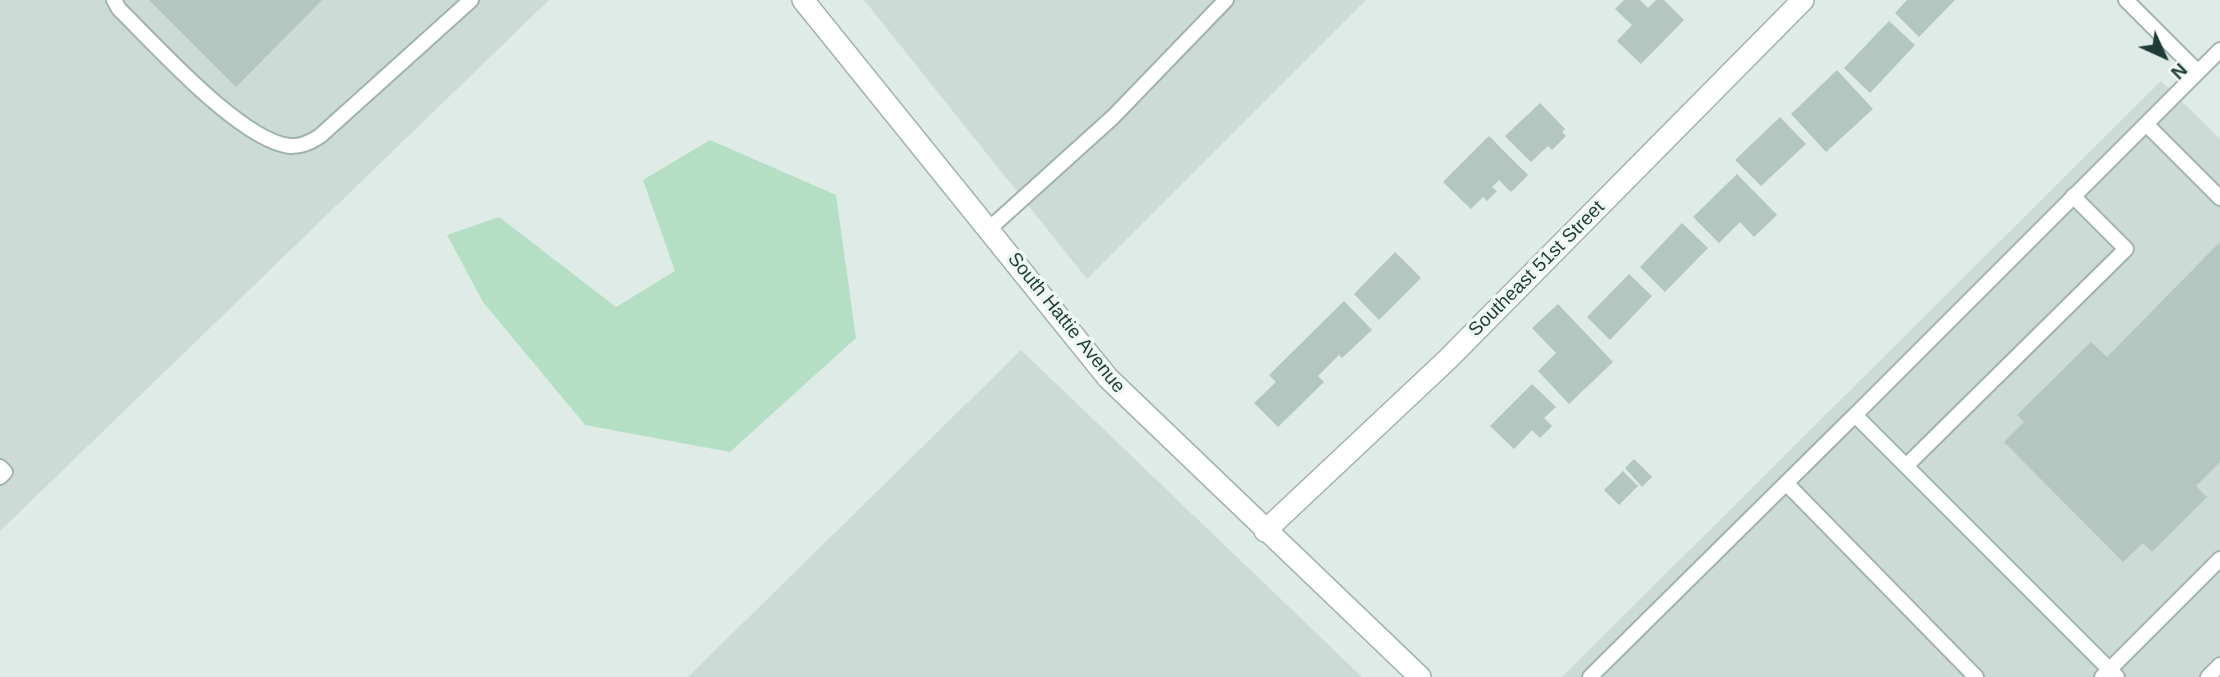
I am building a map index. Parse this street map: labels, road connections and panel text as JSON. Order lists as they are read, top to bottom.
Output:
{
  "streets": {
    "street": ["Southeast 51st Street", "South Hattie Avenue"]
  },
  "crossings": [
    ["Southeast 51st Street", "South Hattie Avenue"]
  ],
  "north": "bottom right"
}
